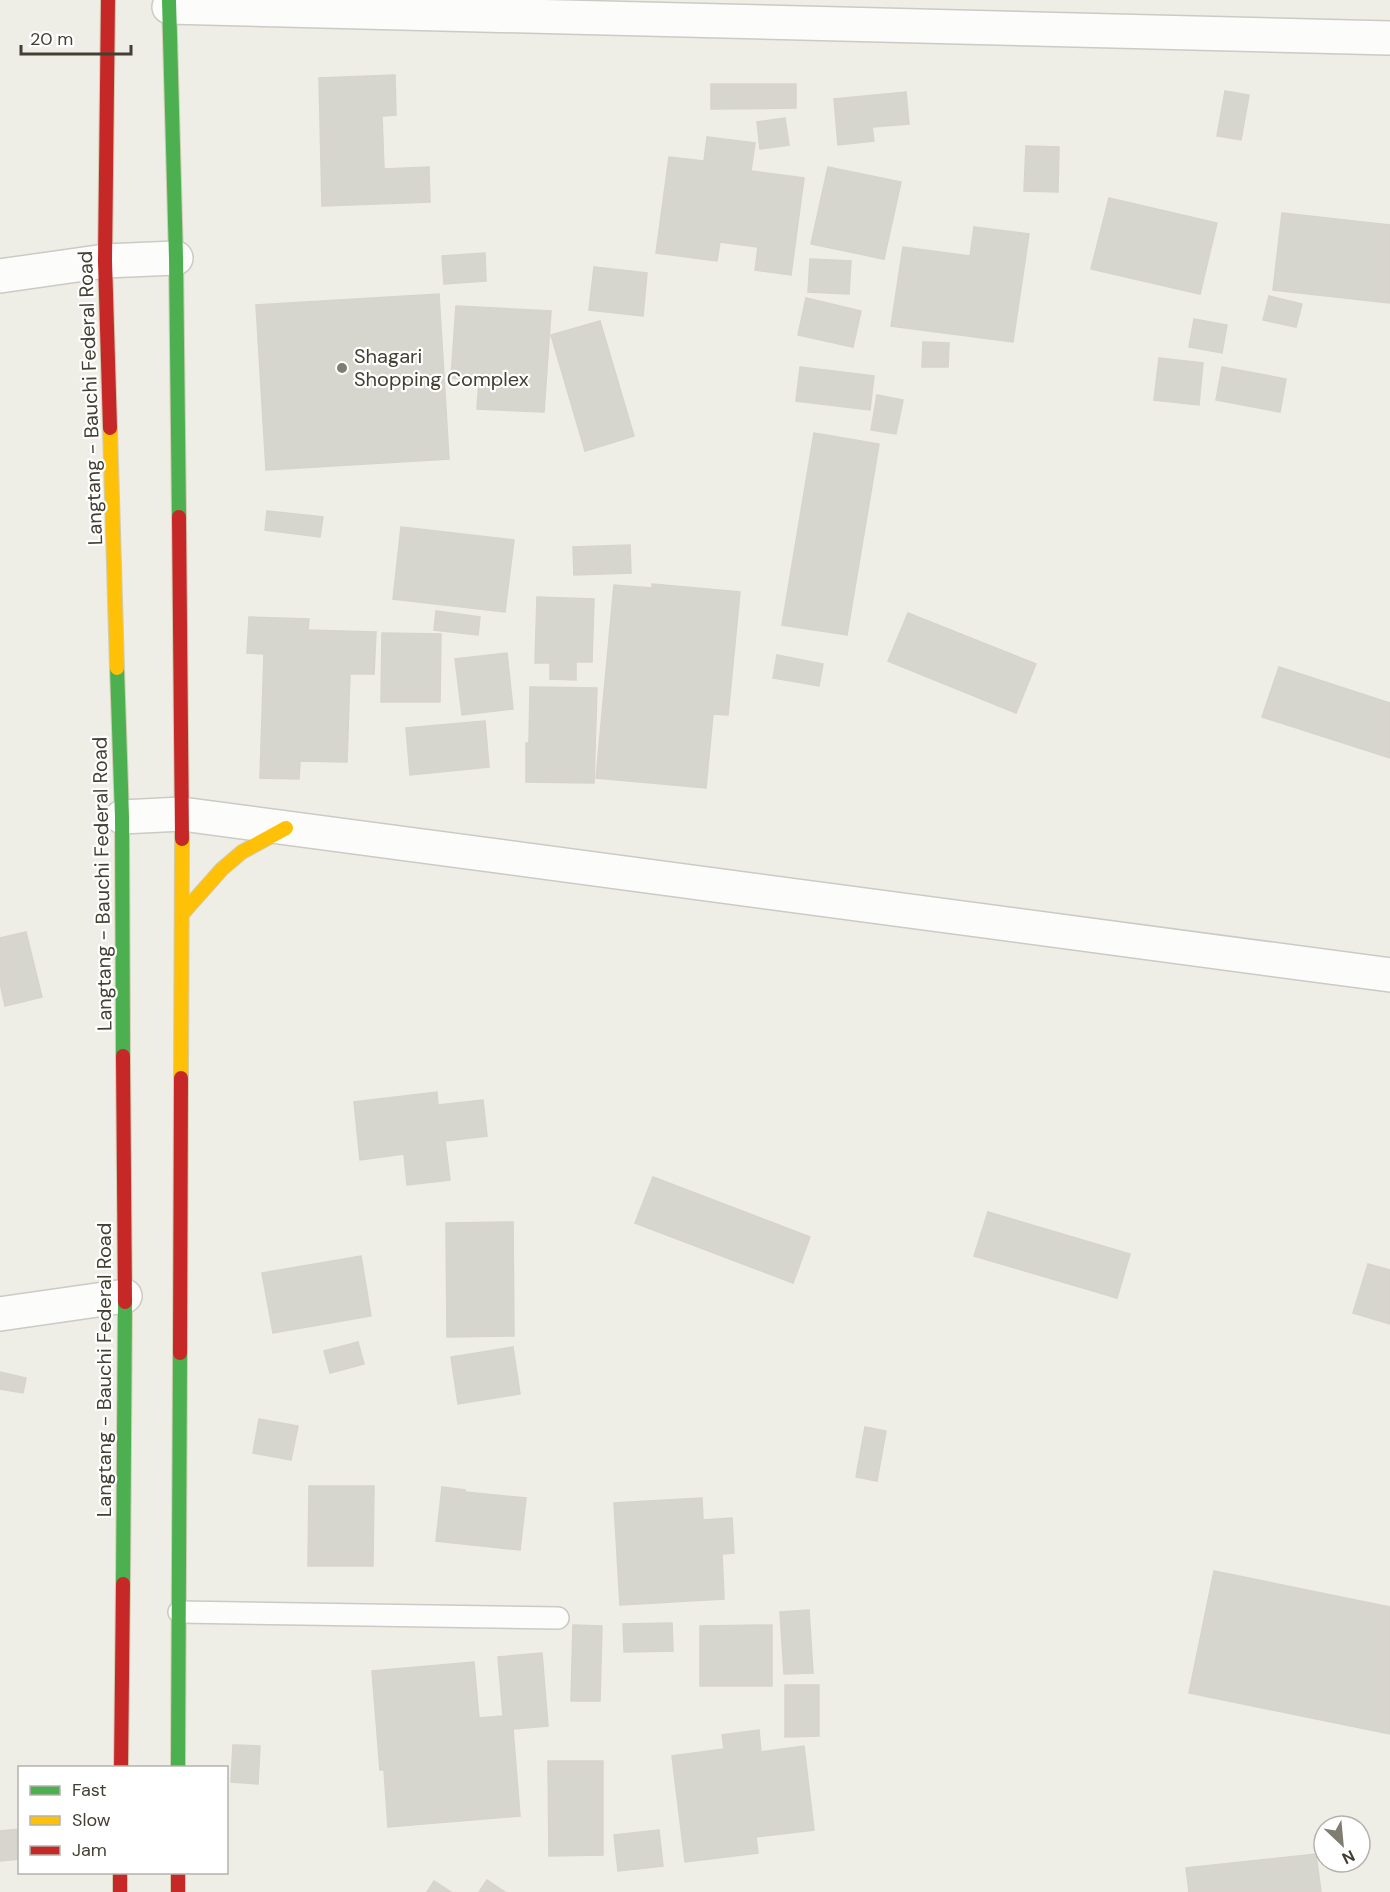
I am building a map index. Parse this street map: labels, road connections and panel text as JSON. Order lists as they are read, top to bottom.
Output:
{
  "streets": {
    "main road": ["Langtang - Bauchi Federal Road"]
  },
  "places": ["Shagari Shopping Complex"],
  "legend": ["Fast", "Slow", "Jam"],
  "scale_bar": "20 m",
  "north": "bottom right"
}
